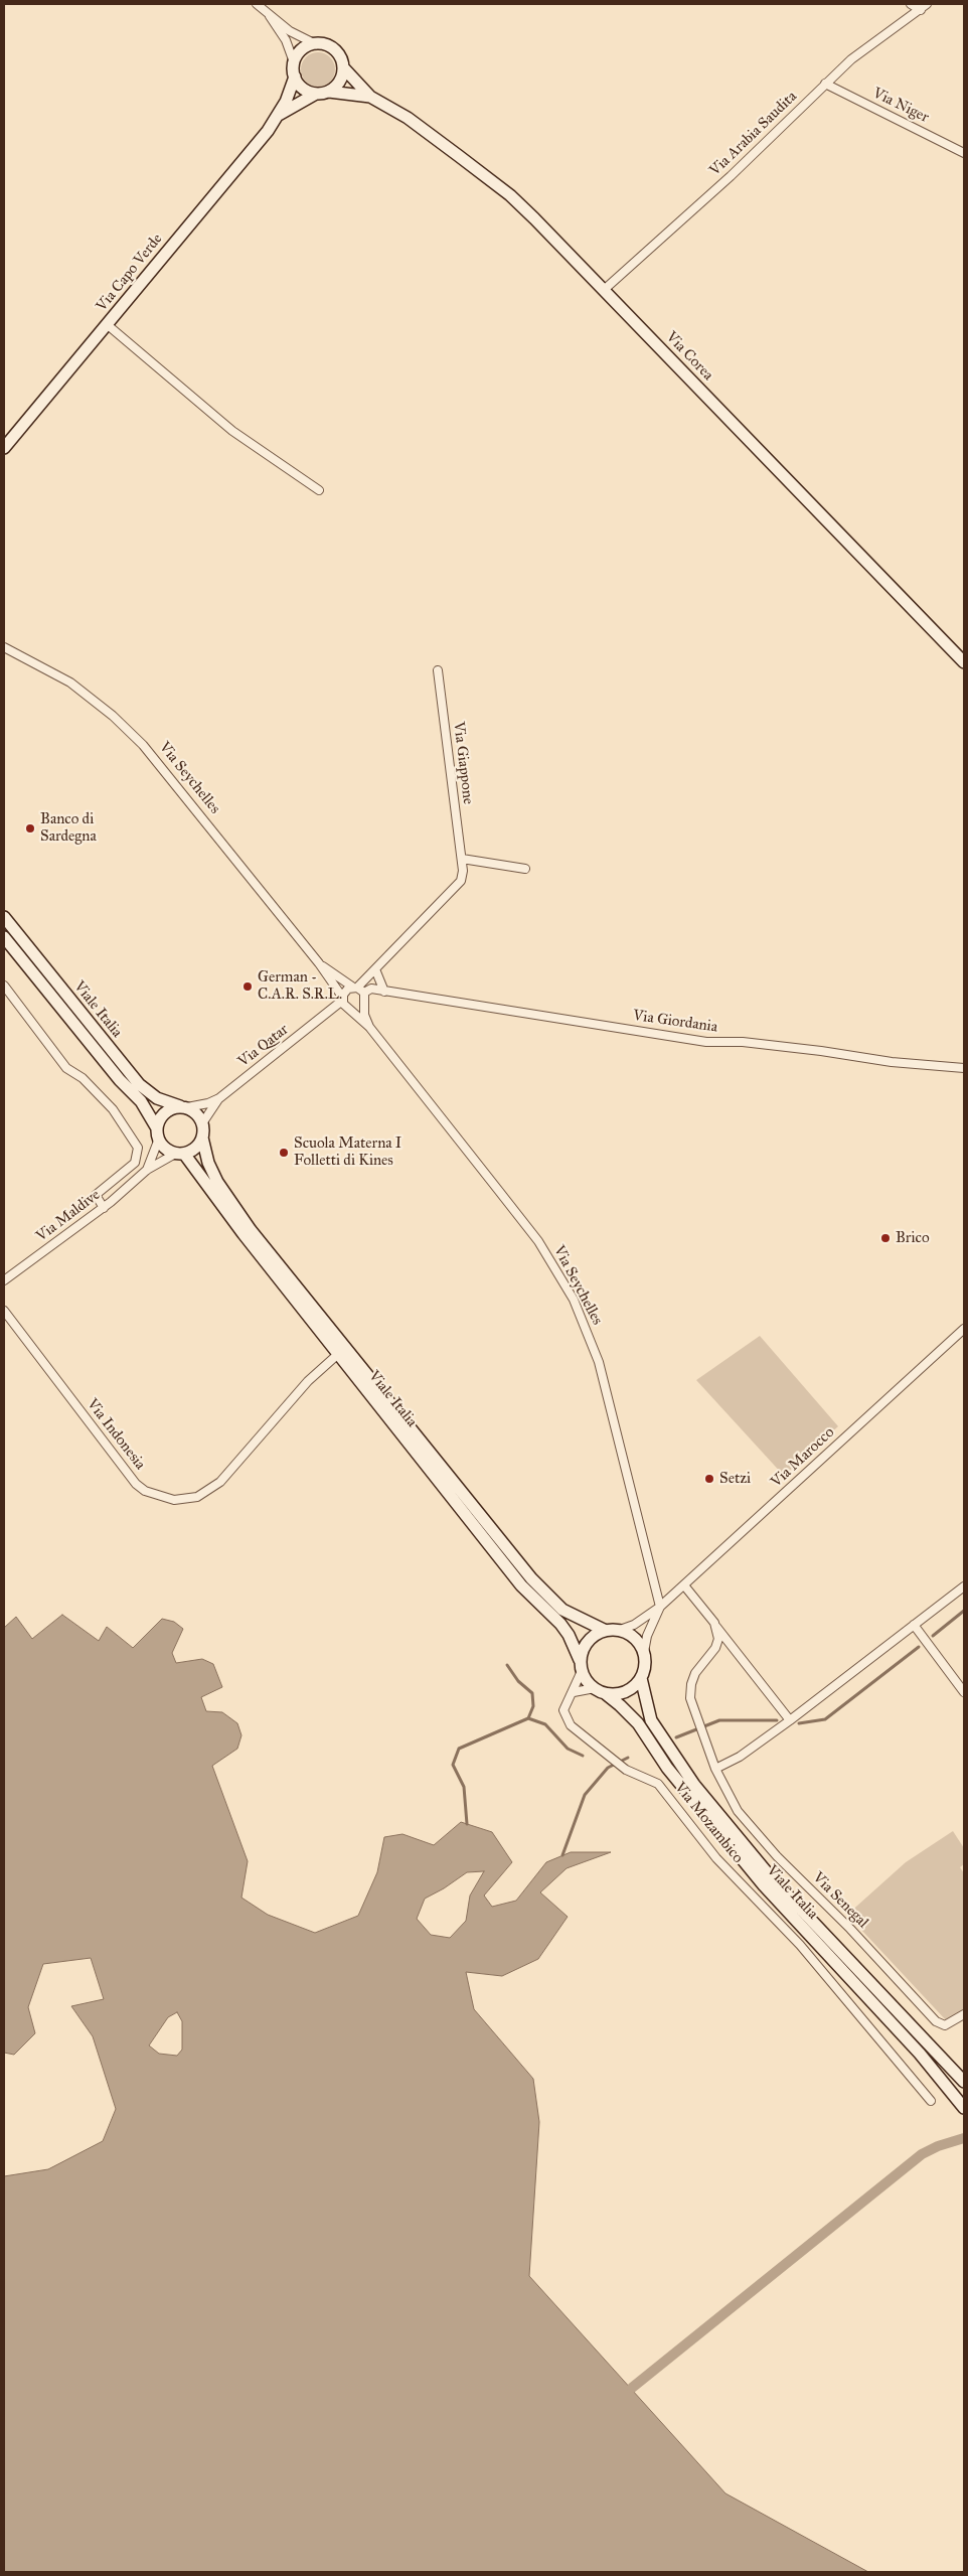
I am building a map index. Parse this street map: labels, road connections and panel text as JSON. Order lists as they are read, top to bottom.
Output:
{
  "streets": {
    "main road": ["Via Capo Verde", "Via Corea", "Viale Italia"],
    "street": [
      "Via Niger",
      "Via Arabia Saudita",
      "Via Giappone",
      "Via Seychelles",
      "Via Giordania",
      "Via Qatar",
      "Via Maldive",
      "Via Indonesia",
      "Via Marocco",
      "Via Mozambico",
      "Via Senegal"
    ]
  },
  "crossings": [
    ["Via Niger", "Via Arabia Saudita"],
    ["Via Arabia Saudita", "Via Corea"],
    ["Via Giappone", "Via Seychelles"],
    ["Via Giappone", "Via Giordania"],
    ["Via Giappone", "Via Qatar"],
    ["Via Seychelles", "Via Giordania"],
    ["Via Seychelles", "Via Qatar"],
    ["Via Seychelles", "Via Marocco"],
    ["Viale Italia", "Via Maldive"],
    ["Viale Italia", "Via Indonesia"],
    ["Viale Italia", "Via Marocco"],
    ["Viale Italia", "Via Mozambico"],
    ["Via Giordania", "Via Qatar"],
    ["Via Marocco", "Via Mozambico"]
  ],
  "places": [
    "Banco di Sardegna",
    "German - C.A.R. S.R.L.",
    "Scuola Materna I Folletti di Kines",
    "Brico",
    "Setzi"
  ]
}
